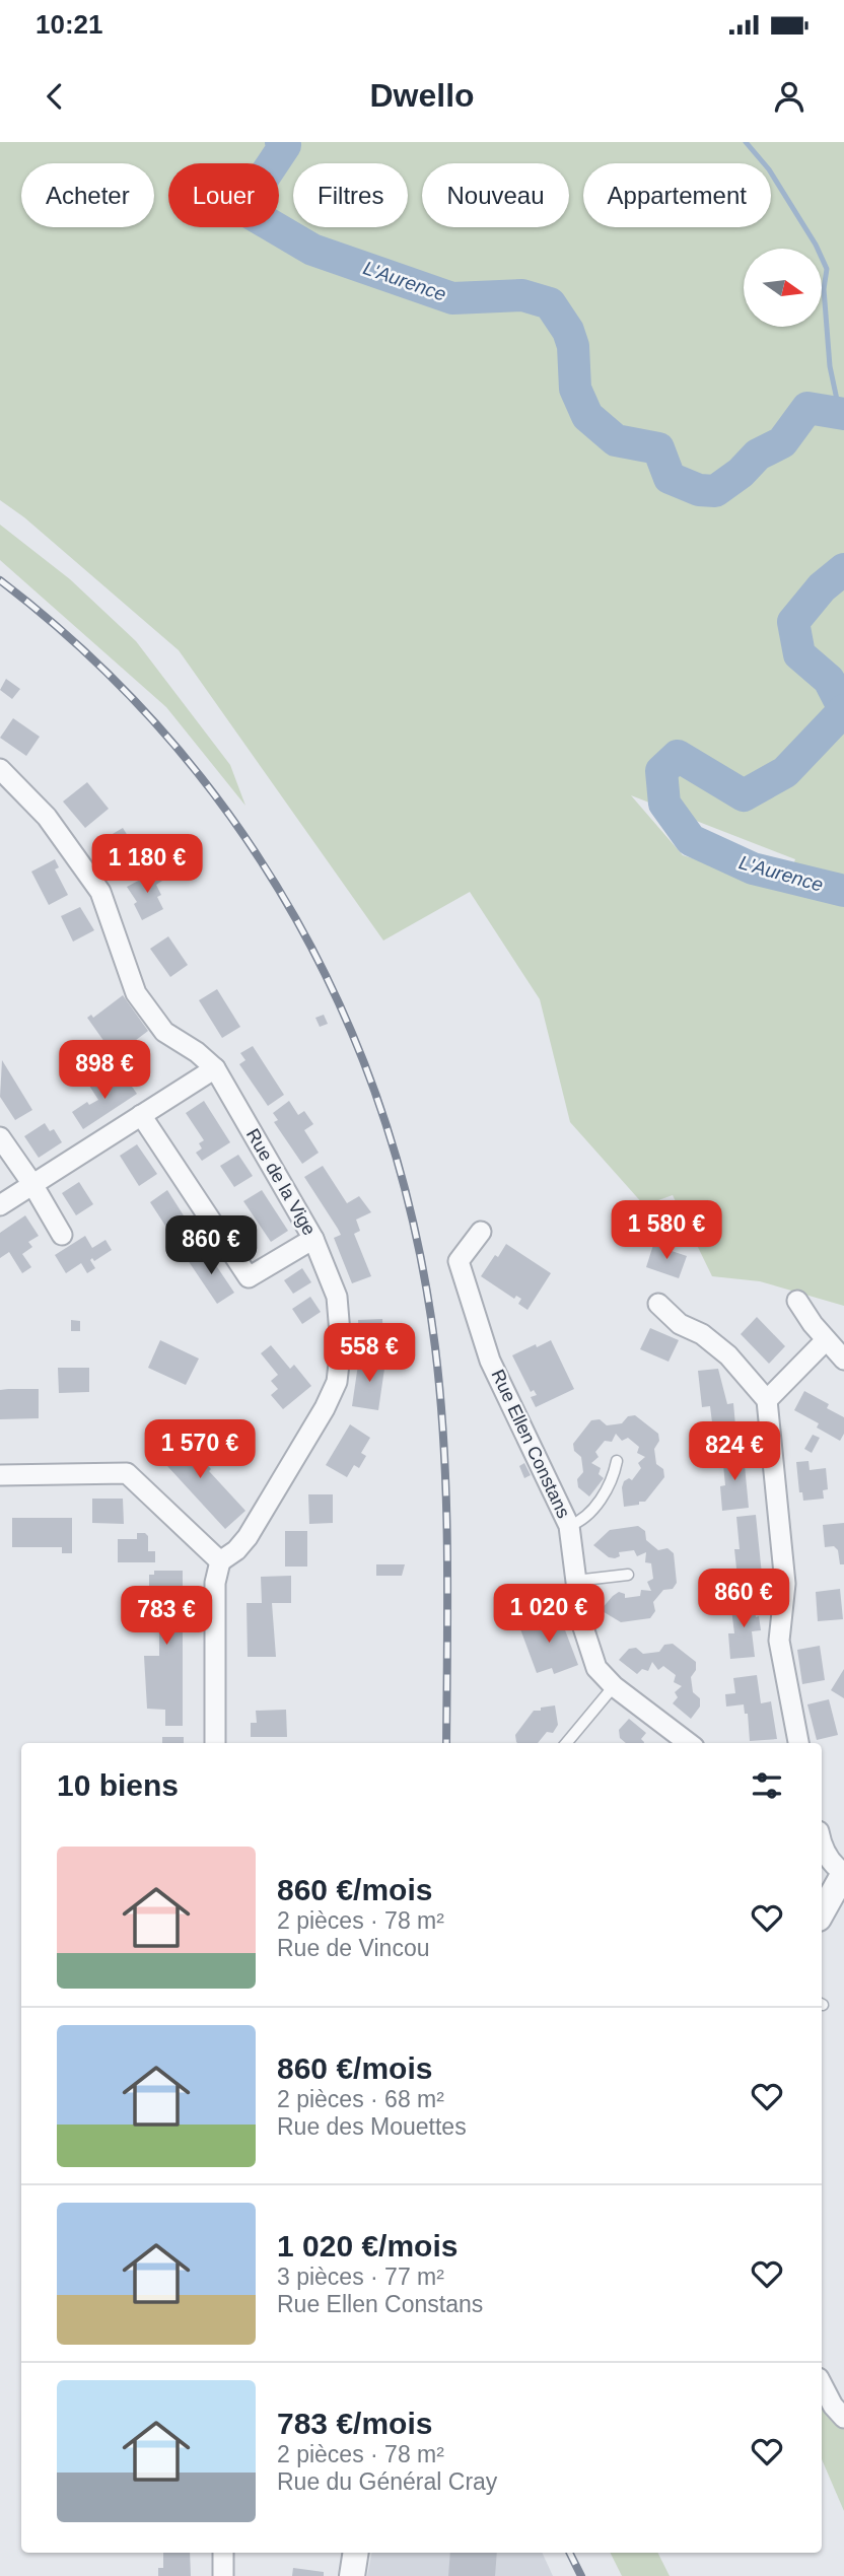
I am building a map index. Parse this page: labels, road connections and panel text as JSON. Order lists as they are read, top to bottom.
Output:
{
  "streets": {
    "street": ["Rue de la Vige", "Rue Ellen Constans"]
  },
  "water": ["L'Aurence"],
  "north": "right",
  "page": {
    "status": "10:21",
    "header": "Dwello",
    "chip": [
      "Acheter",
      "Louer",
      "Filtres",
      "Nouveau",
      "Appartement"
    ],
    "price": [
      "1 180 €",
      "898 €",
      "1 580 €",
      "860 €",
      "558 €",
      "1 570 €",
      "824 €",
      "860 €",
      "1 020 €",
      "783 €"
    ],
    "heading": "10 biens",
    "list": [
      {
        "name": "860 €/mois",
        "note": "2 pièces · 78 m² · Rue de Vincou"
      },
      {
        "name": "860 €/mois",
        "note": "2 pièces · 68 m² · Rue des Mouettes"
      },
      {
        "name": "1 020 €/mois",
        "note": "3 pièces · 77 m² · Rue Ellen Constans"
      },
      {
        "name": "783 €/mois",
        "note": "2 pièces · 78 m² · Rue du Général Cray"
      }
    ]
  }
}
